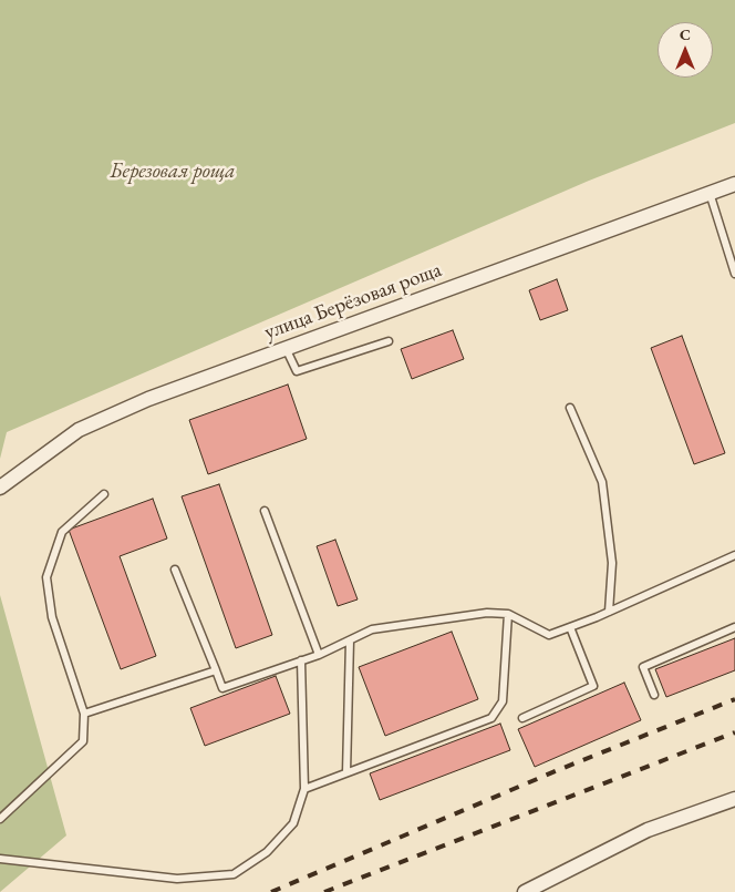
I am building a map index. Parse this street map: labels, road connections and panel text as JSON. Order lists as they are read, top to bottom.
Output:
{
  "streets": {
    "street": ["улица Берёзовая роща"]
  },
  "parks": ["Березовая роща"],
  "north": "top"
}
